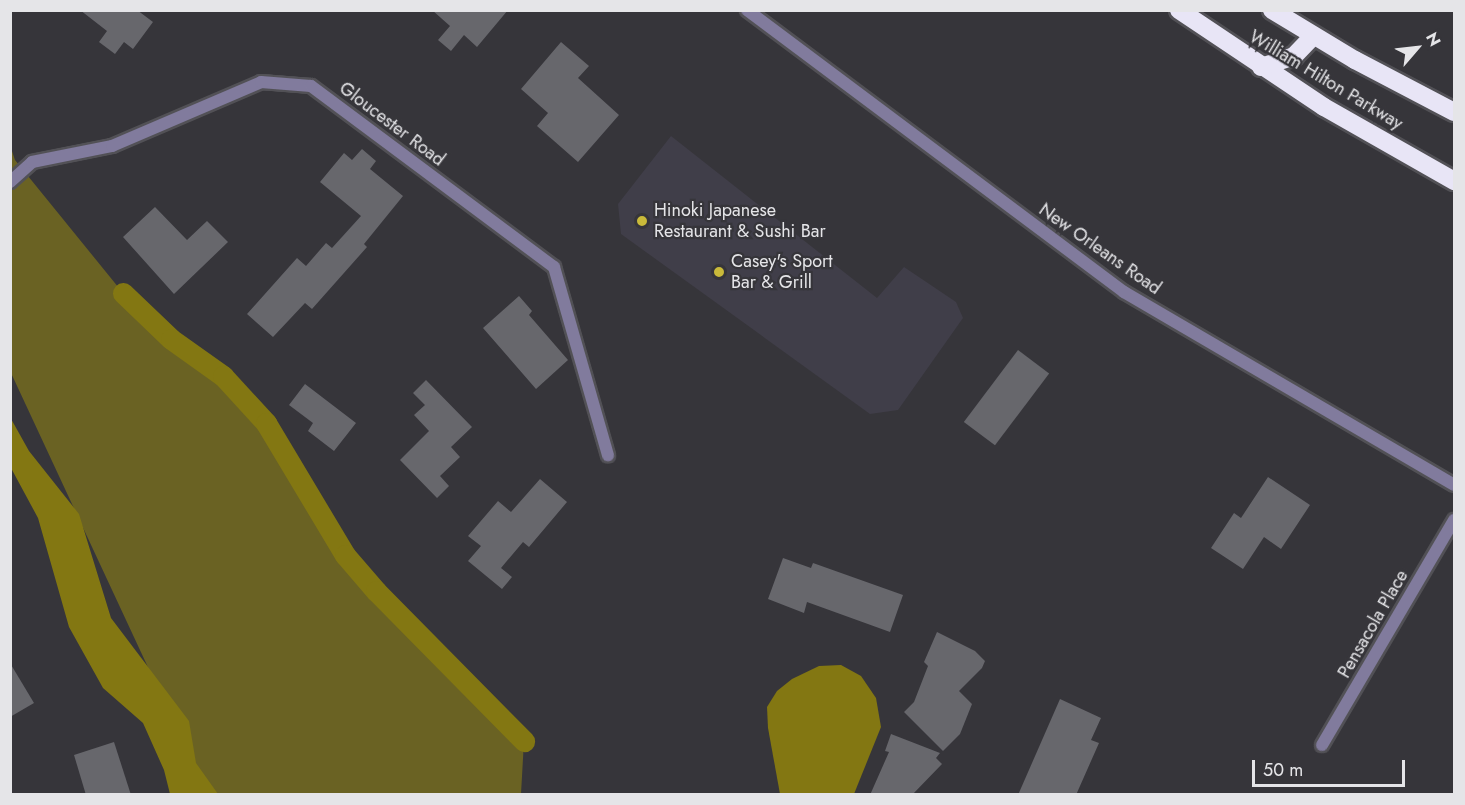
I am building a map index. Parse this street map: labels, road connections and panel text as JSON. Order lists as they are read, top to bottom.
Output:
{
  "streets": {
    "highway": ["William Hilton Parkway"],
    "street": ["Gloucester Road", "New Orleans Road", "Pensacola Place"]
  },
  "places": ["Hinoki Japanese Restaurant & Sushi Bar", "Casey's Sport Bar & Grill"],
  "scale_bar": "50 m",
  "north": "top right"
}
